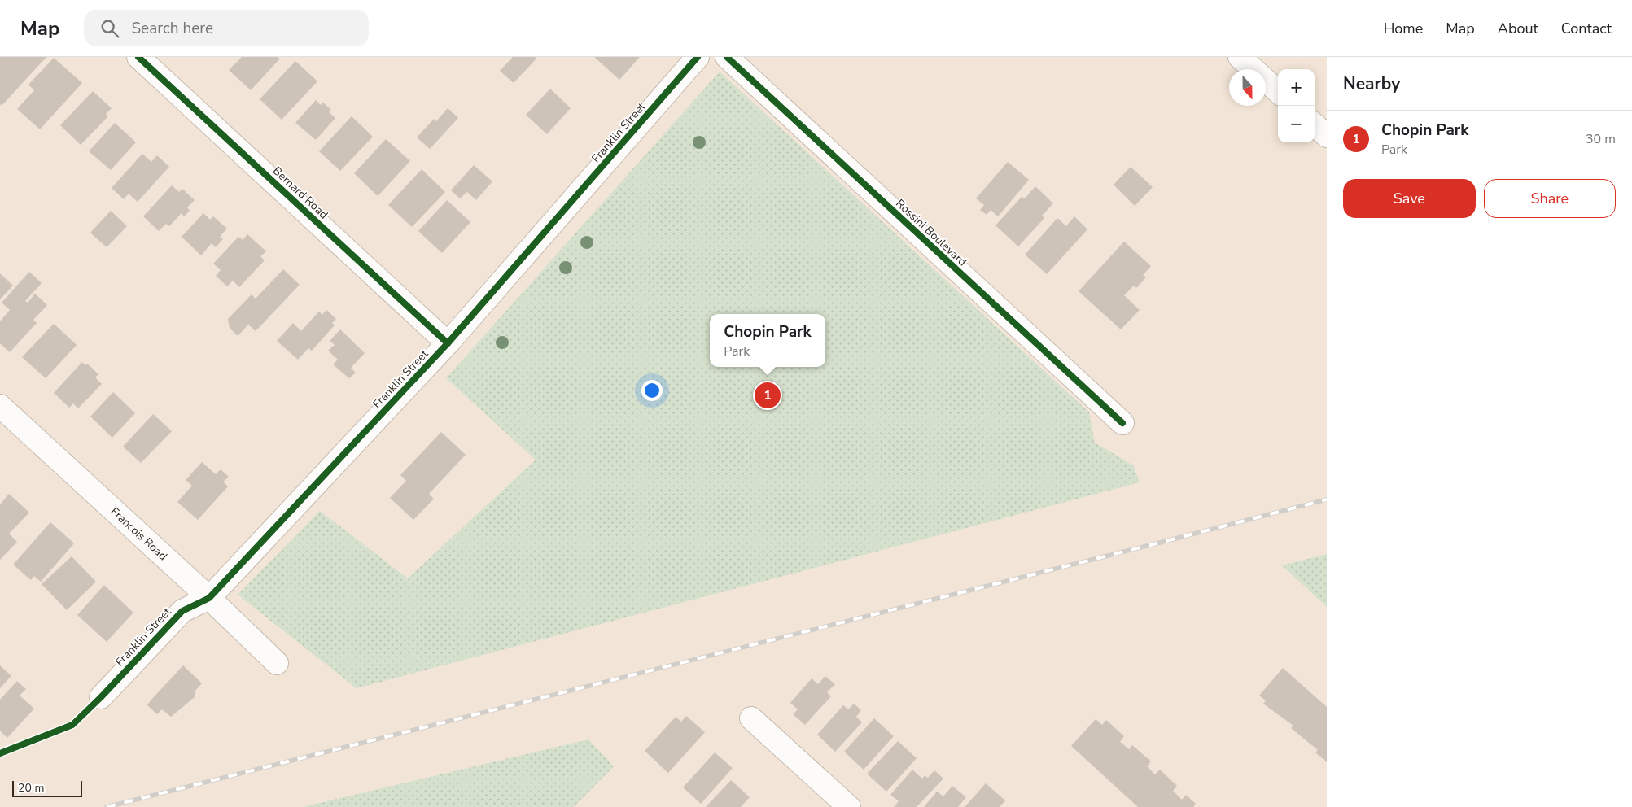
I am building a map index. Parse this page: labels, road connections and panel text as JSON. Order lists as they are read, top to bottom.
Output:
{
  "streets": {
    "street": [
      "Franklin Street",
      "Bernard Road",
      "Rossini Boulevard",
      "Francois Road"
    ]
  },
  "crossings": [
    ["Franklin Street", "Bernard Road"],
    ["Franklin Street", "Francois Road"]
  ],
  "scale_bar": "20 m",
  "north": "bottom",
  "page": {
    "header": "Map",
    "search": "Search here",
    "nav": [
      "Home",
      "Map",
      "About",
      "Contact"
    ],
    "heading": "Nearby",
    "map_buttons": ["+", "−"],
    "list": [
      {
        "mark": "1",
        "name": "Chopin Park",
        "note": "Park",
        "value": "30 m"
      }
    ],
    "buttons": ["Save", "Share"],
    "popup": ["Chopin Park", "Park"],
    "pins": "1",
    "scale": "20 m"
  }
}
